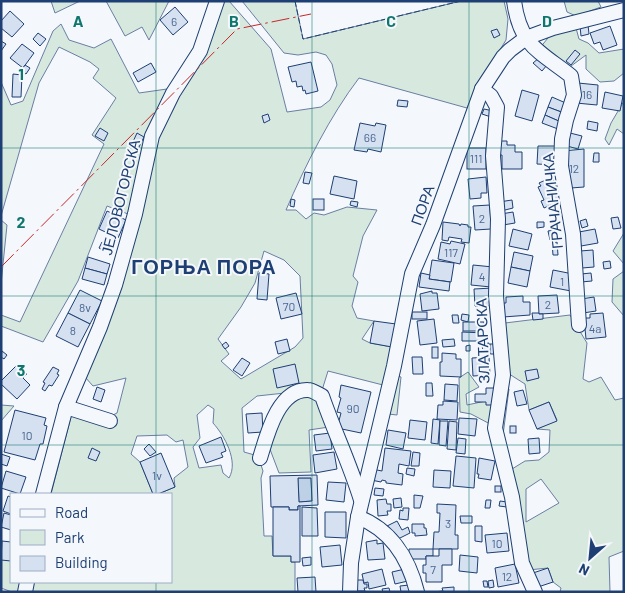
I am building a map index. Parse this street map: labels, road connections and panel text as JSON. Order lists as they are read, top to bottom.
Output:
{
  "streets": {
    "street": [
      "ЈЕЛОВОГОРСКА",
      "ГРАЧАНИЧКА",
      "ПОРА",
      "ЗЛАТАРСКА"
    ]
  },
  "crossings": [
    ["ГРАЧАНИЧКА", "ПОРА"],
    ["ПОРА", "ЗЛАТАРСКА"]
  ],
  "districts": ["ГОРЊА ПОРА"],
  "house_numbers": [
    "6",
    "16",
    "66",
    "111",
    "12",
    "2",
    "117",
    "4",
    "1",
    "2",
    "70",
    "8v",
    "4a",
    "8",
    "90",
    "10",
    "1v",
    "3",
    "10",
    "7",
    "12"
  ],
  "legend": ["Road", "Park", "Building"],
  "north": "bottom left",
  "grid": {
    "columns": [
      "A",
      "B",
      "C",
      "D"
    ],
    "rows": ["1", "2", "3"]
  }
}
